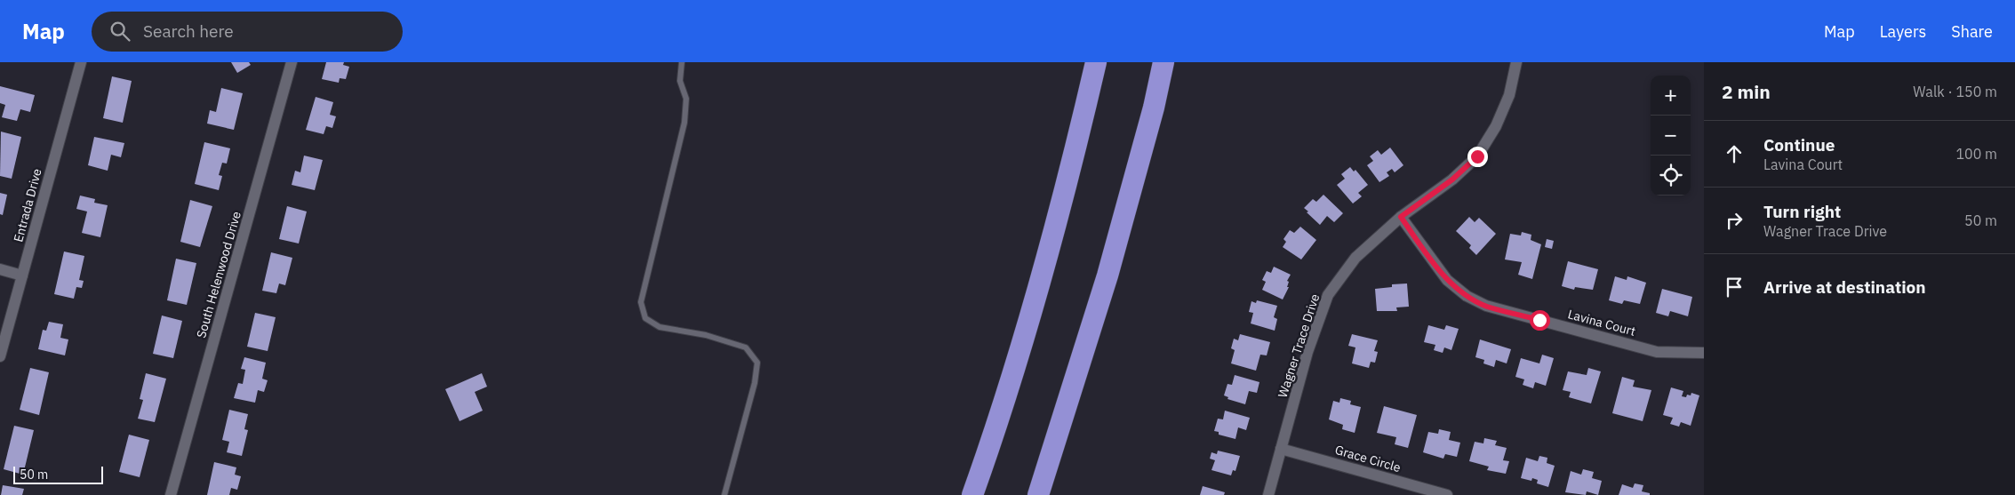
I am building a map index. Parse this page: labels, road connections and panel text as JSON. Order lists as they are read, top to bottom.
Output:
{
  "streets": {
    "street": [
      "Entrada Drive",
      "South Helenwood Drive",
      "Lavina Court",
      "Wagner Trace Drive",
      "Grace Circle"
    ]
  },
  "crossings": [
    ["Lavina Court", "Wagner Trace Drive"],
    ["Wagner Trace Drive", "Grace Circle"]
  ],
  "scale_bar": "50 m",
  "page": {
    "header": "Map",
    "search": "Search here",
    "nav": ["Map", "Layers", "Share"],
    "heading": ["2 min", "Walk · 150 m"],
    "map_buttons": ["+", "−"],
    "list": [
      ["Continue", "Lavina Court", "100 m"],
      ["Turn right", "Wagner Trace Drive", "50 m"],
      "Arrive at destination"
    ],
    "scale": "50 m"
  }
}
